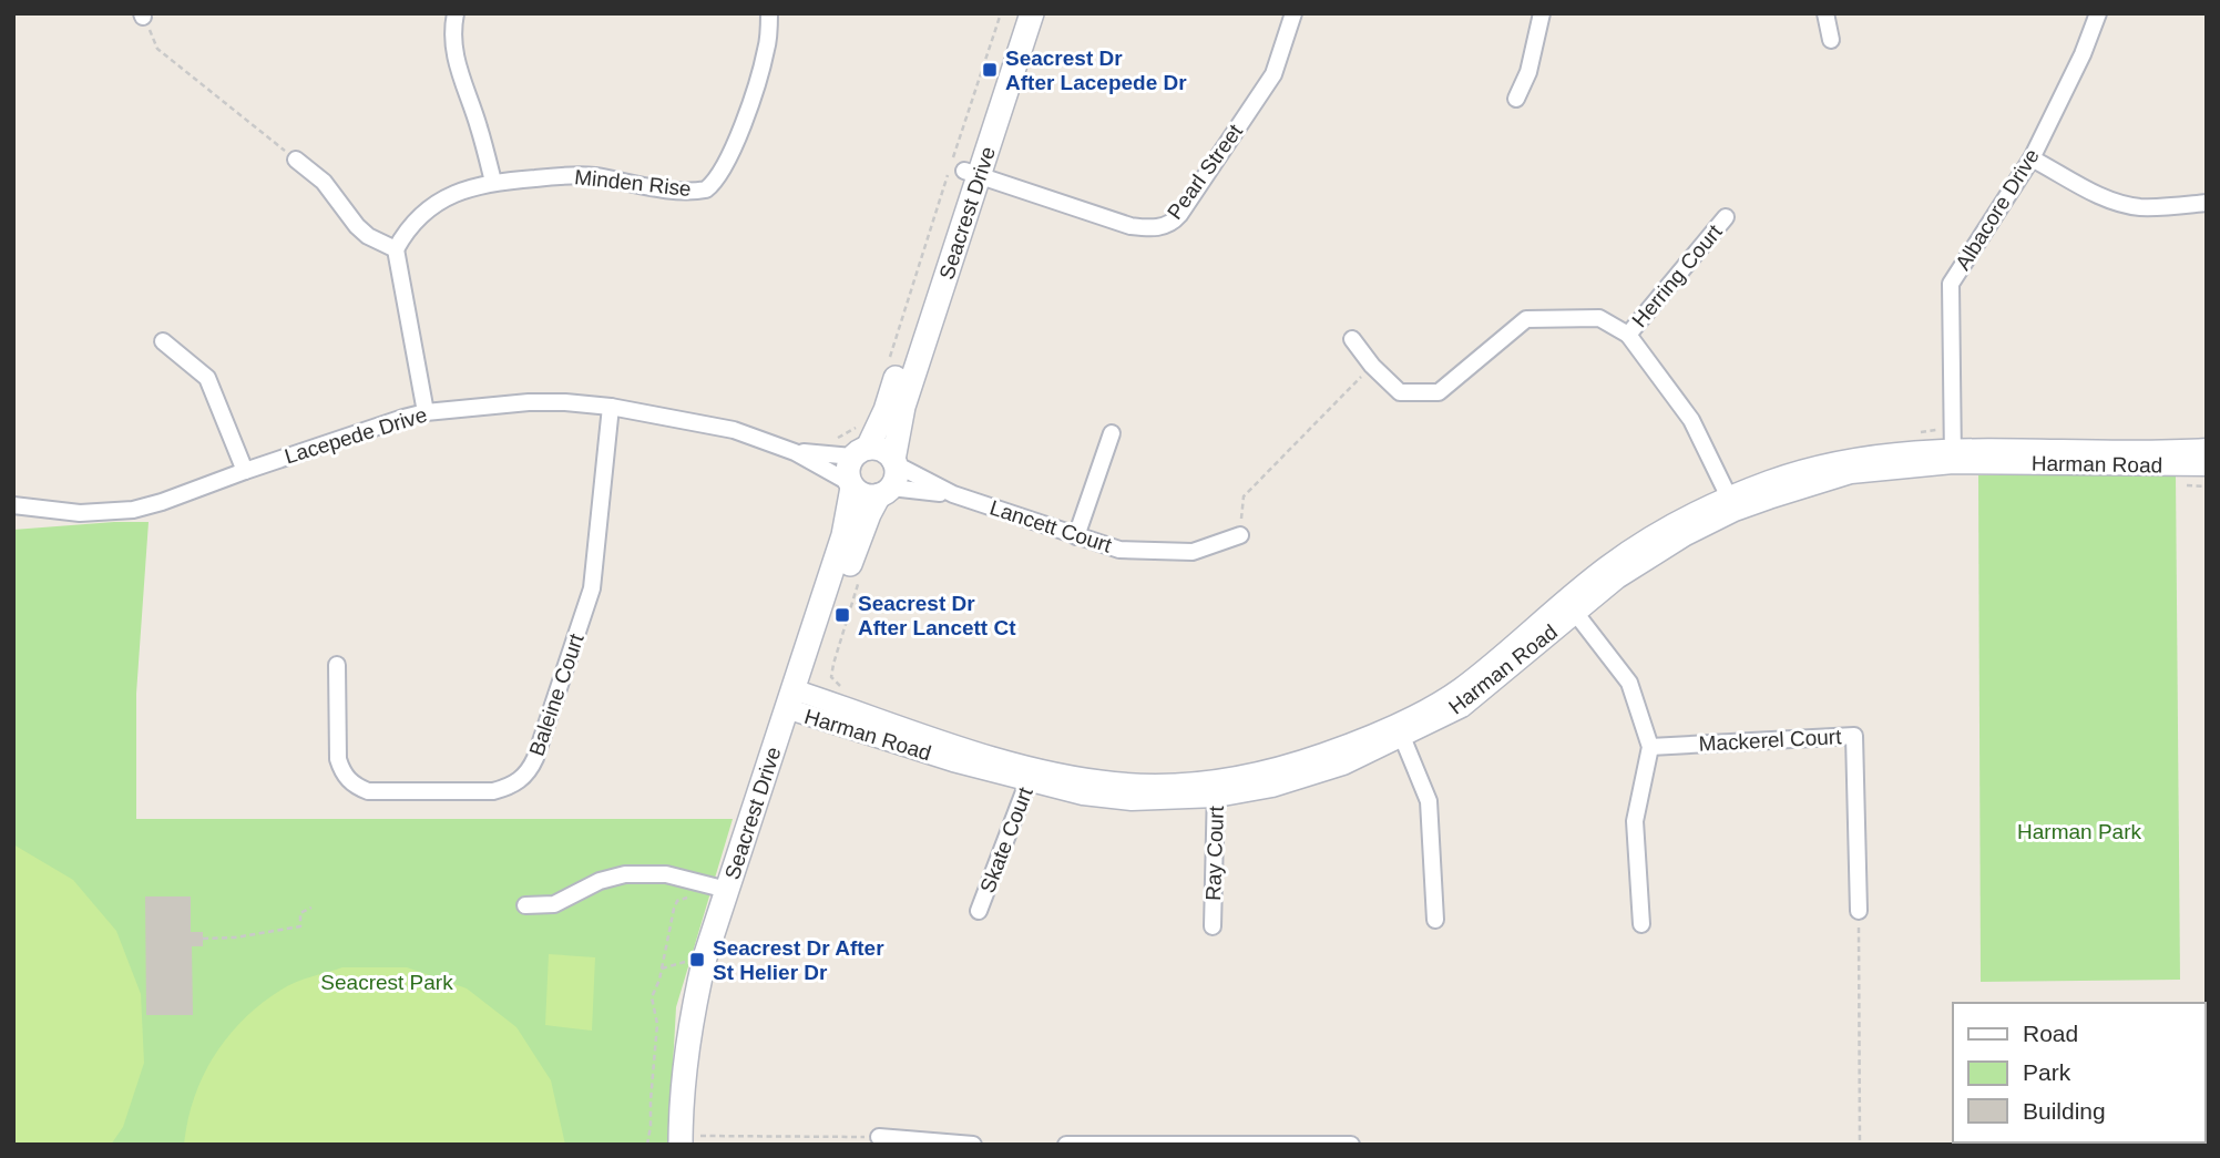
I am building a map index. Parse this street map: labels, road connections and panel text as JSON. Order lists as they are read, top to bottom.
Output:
{
  "streets": {
    "main road": ["Seacrest Drive"],
    "street": [
      "Pearl Street",
      "Minden Rise",
      "Albacore Drive",
      "Herring Court",
      "Lacepede Drive",
      "Harman Road",
      "Lancett Court",
      "Baleine Court",
      "Mackerel Court",
      "Skate Court",
      "Ray Court"
    ]
  },
  "crossings": [
    ["Pearl Street", "Seacrest Drive"],
    ["Albacore Drive", "Harman Road"],
    ["Seacrest Drive", "Lacepede Drive"],
    ["Seacrest Drive", "Harman Road"],
    ["Seacrest Drive", "Lancett Court"],
    ["Lacepede Drive", "Lancett Court"],
    ["Lacepede Drive", "Baleine Court"],
    ["Harman Road", "Skate Court"],
    ["Harman Road", "Ray Court"]
  ],
  "parks": ["Harman Park", "Seacrest Park"],
  "places": {
    "transit": ["Seacrest Dr After Lacepede Dr", "Seacrest Dr After Lancett Ct", "Seacrest Dr After St Helier Dr"]
  },
  "legend": ["Road", "Park", "Building"]
}
